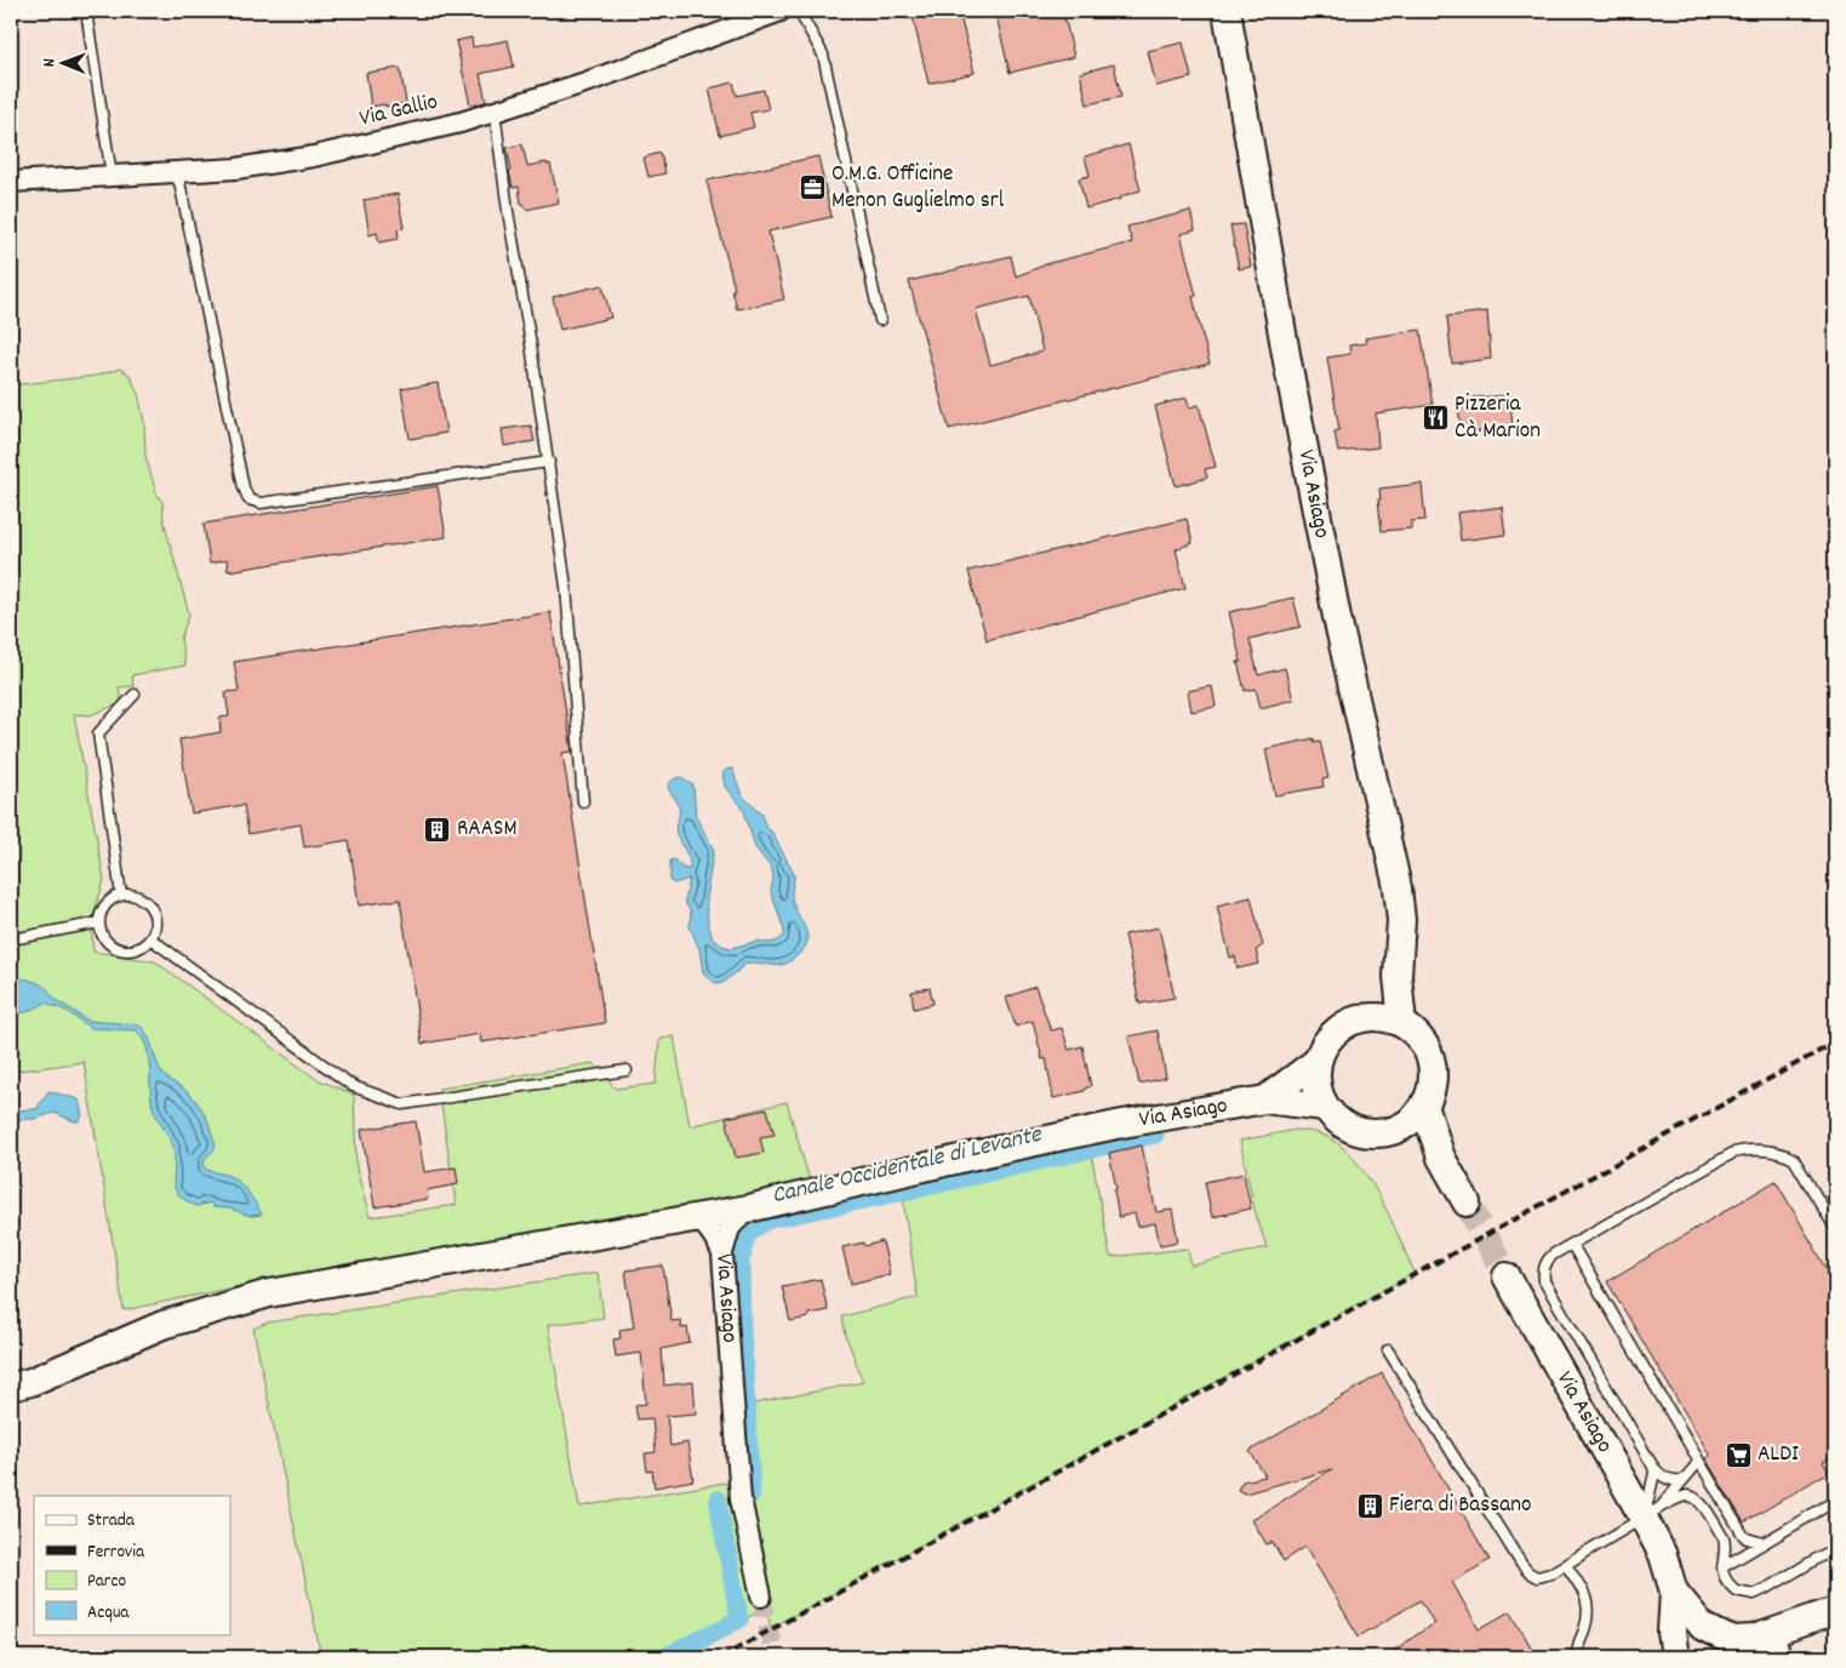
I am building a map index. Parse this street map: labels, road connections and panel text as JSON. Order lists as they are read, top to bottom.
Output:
{
  "streets": {
    "main road": ["Via Asiago"],
    "street": ["Via Gallio"]
  },
  "water": ["Canale Occidentale di Levante"],
  "places": {
    "office": ["O.M.G. Officine Menon Guglielmo srl"],
    "restaurant": ["Pizzeria Cà Marion"],
    "building": ["RAASM", "Fiera di Bassano"],
    "supermarket": ["ALDI"]
  },
  "legend": [
    "Strada",
    "Ferrovia",
    "Parco",
    "Acqua"
  ],
  "north": "left"
}
